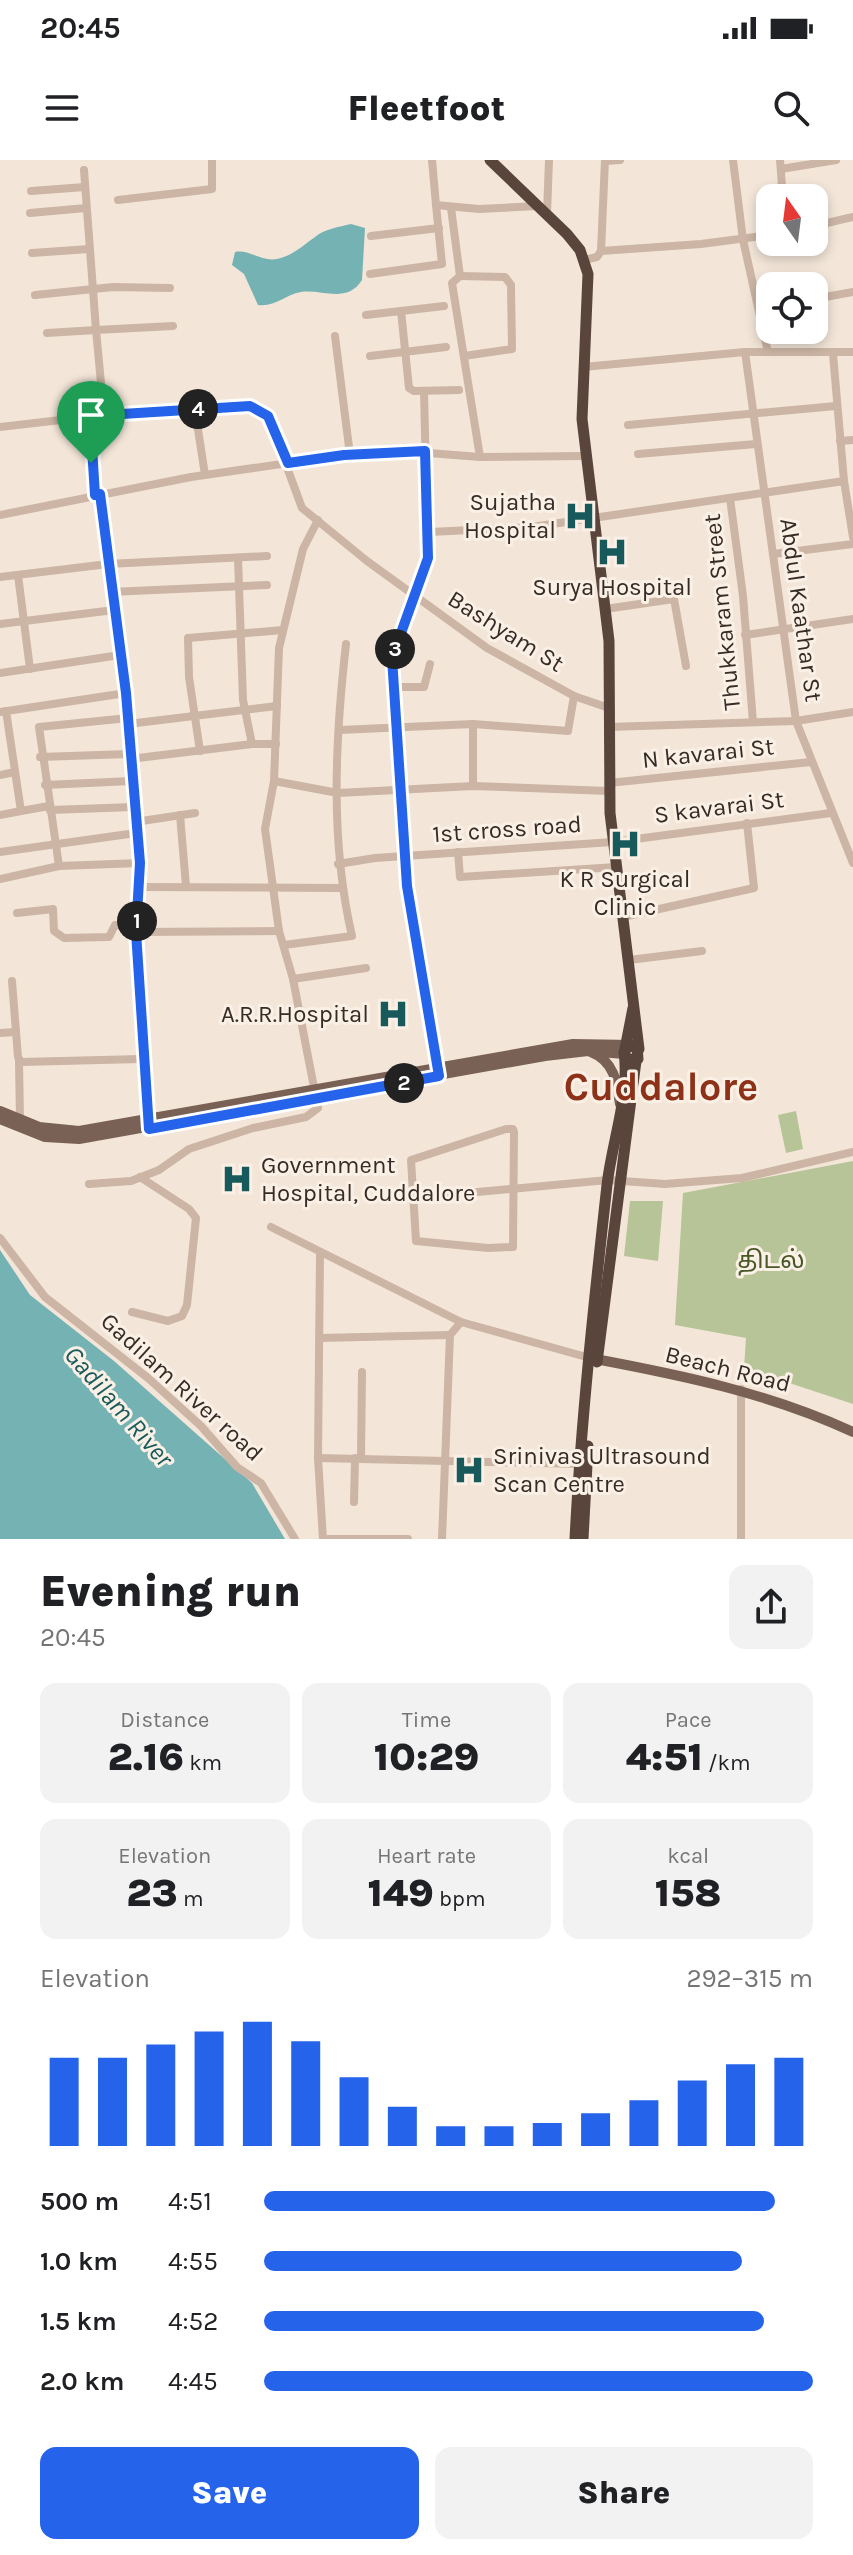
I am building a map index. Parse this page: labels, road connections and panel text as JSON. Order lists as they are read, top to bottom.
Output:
{
  "streets": {
    "main road": ["Beach Road"],
    "street": [
      "Abdul Kaathar St",
      "Thukkaram Street",
      "Bashyam St",
      "N kavarai St",
      "S kavarai St",
      "1st cross road",
      "Gadilam River road"
    ]
  },
  "crossings": [
    ["Abdul Kaathar St", "N kavarai St"],
    ["Abdul Kaathar St", "S kavarai St"],
    ["S kavarai St", "1st cross road"]
  ],
  "districts": ["Cuddalore"],
  "water": ["Gadilam River"],
  "parks": ["திடல்"],
  "places": {
    "hospital": [
      "Sujatha Hospital",
      "Surya Hospital",
      "K R Surgical Clinic",
      "A.R.R.Hospital",
      "Government Hospital, Cuddalore",
      "Srinivas Ultrasound Scan Centre"
    ]
  },
  "north": "top",
  "page": {
    "status": "20:45",
    "header": "Fleetfoot",
    "pins": [
      "4",
      "3",
      "1",
      "2"
    ],
    "heading": ["Evening run", "20:45"],
    "stats": [
      ["Distance", "2.16 km"],
      ["Time", "10:29"],
      ["Pace", "4:51 /km"],
      ["Elevation", "23 m"],
      ["Heart rate", "149 bpm"],
      ["kcal", "158"]
    ],
    "chart": ["Elevation", "292–315 m"],
    "list": [
      {
        "name": "500 m",
        "note": "4:51"
      },
      {
        "name": "1.0 km",
        "note": "4:55"
      },
      {
        "name": "1.5 km",
        "note": "4:52"
      },
      {
        "name": "2.0 km",
        "note": "4:45"
      }
    ],
    "buttons": ["Save", "Share"]
  }
}
